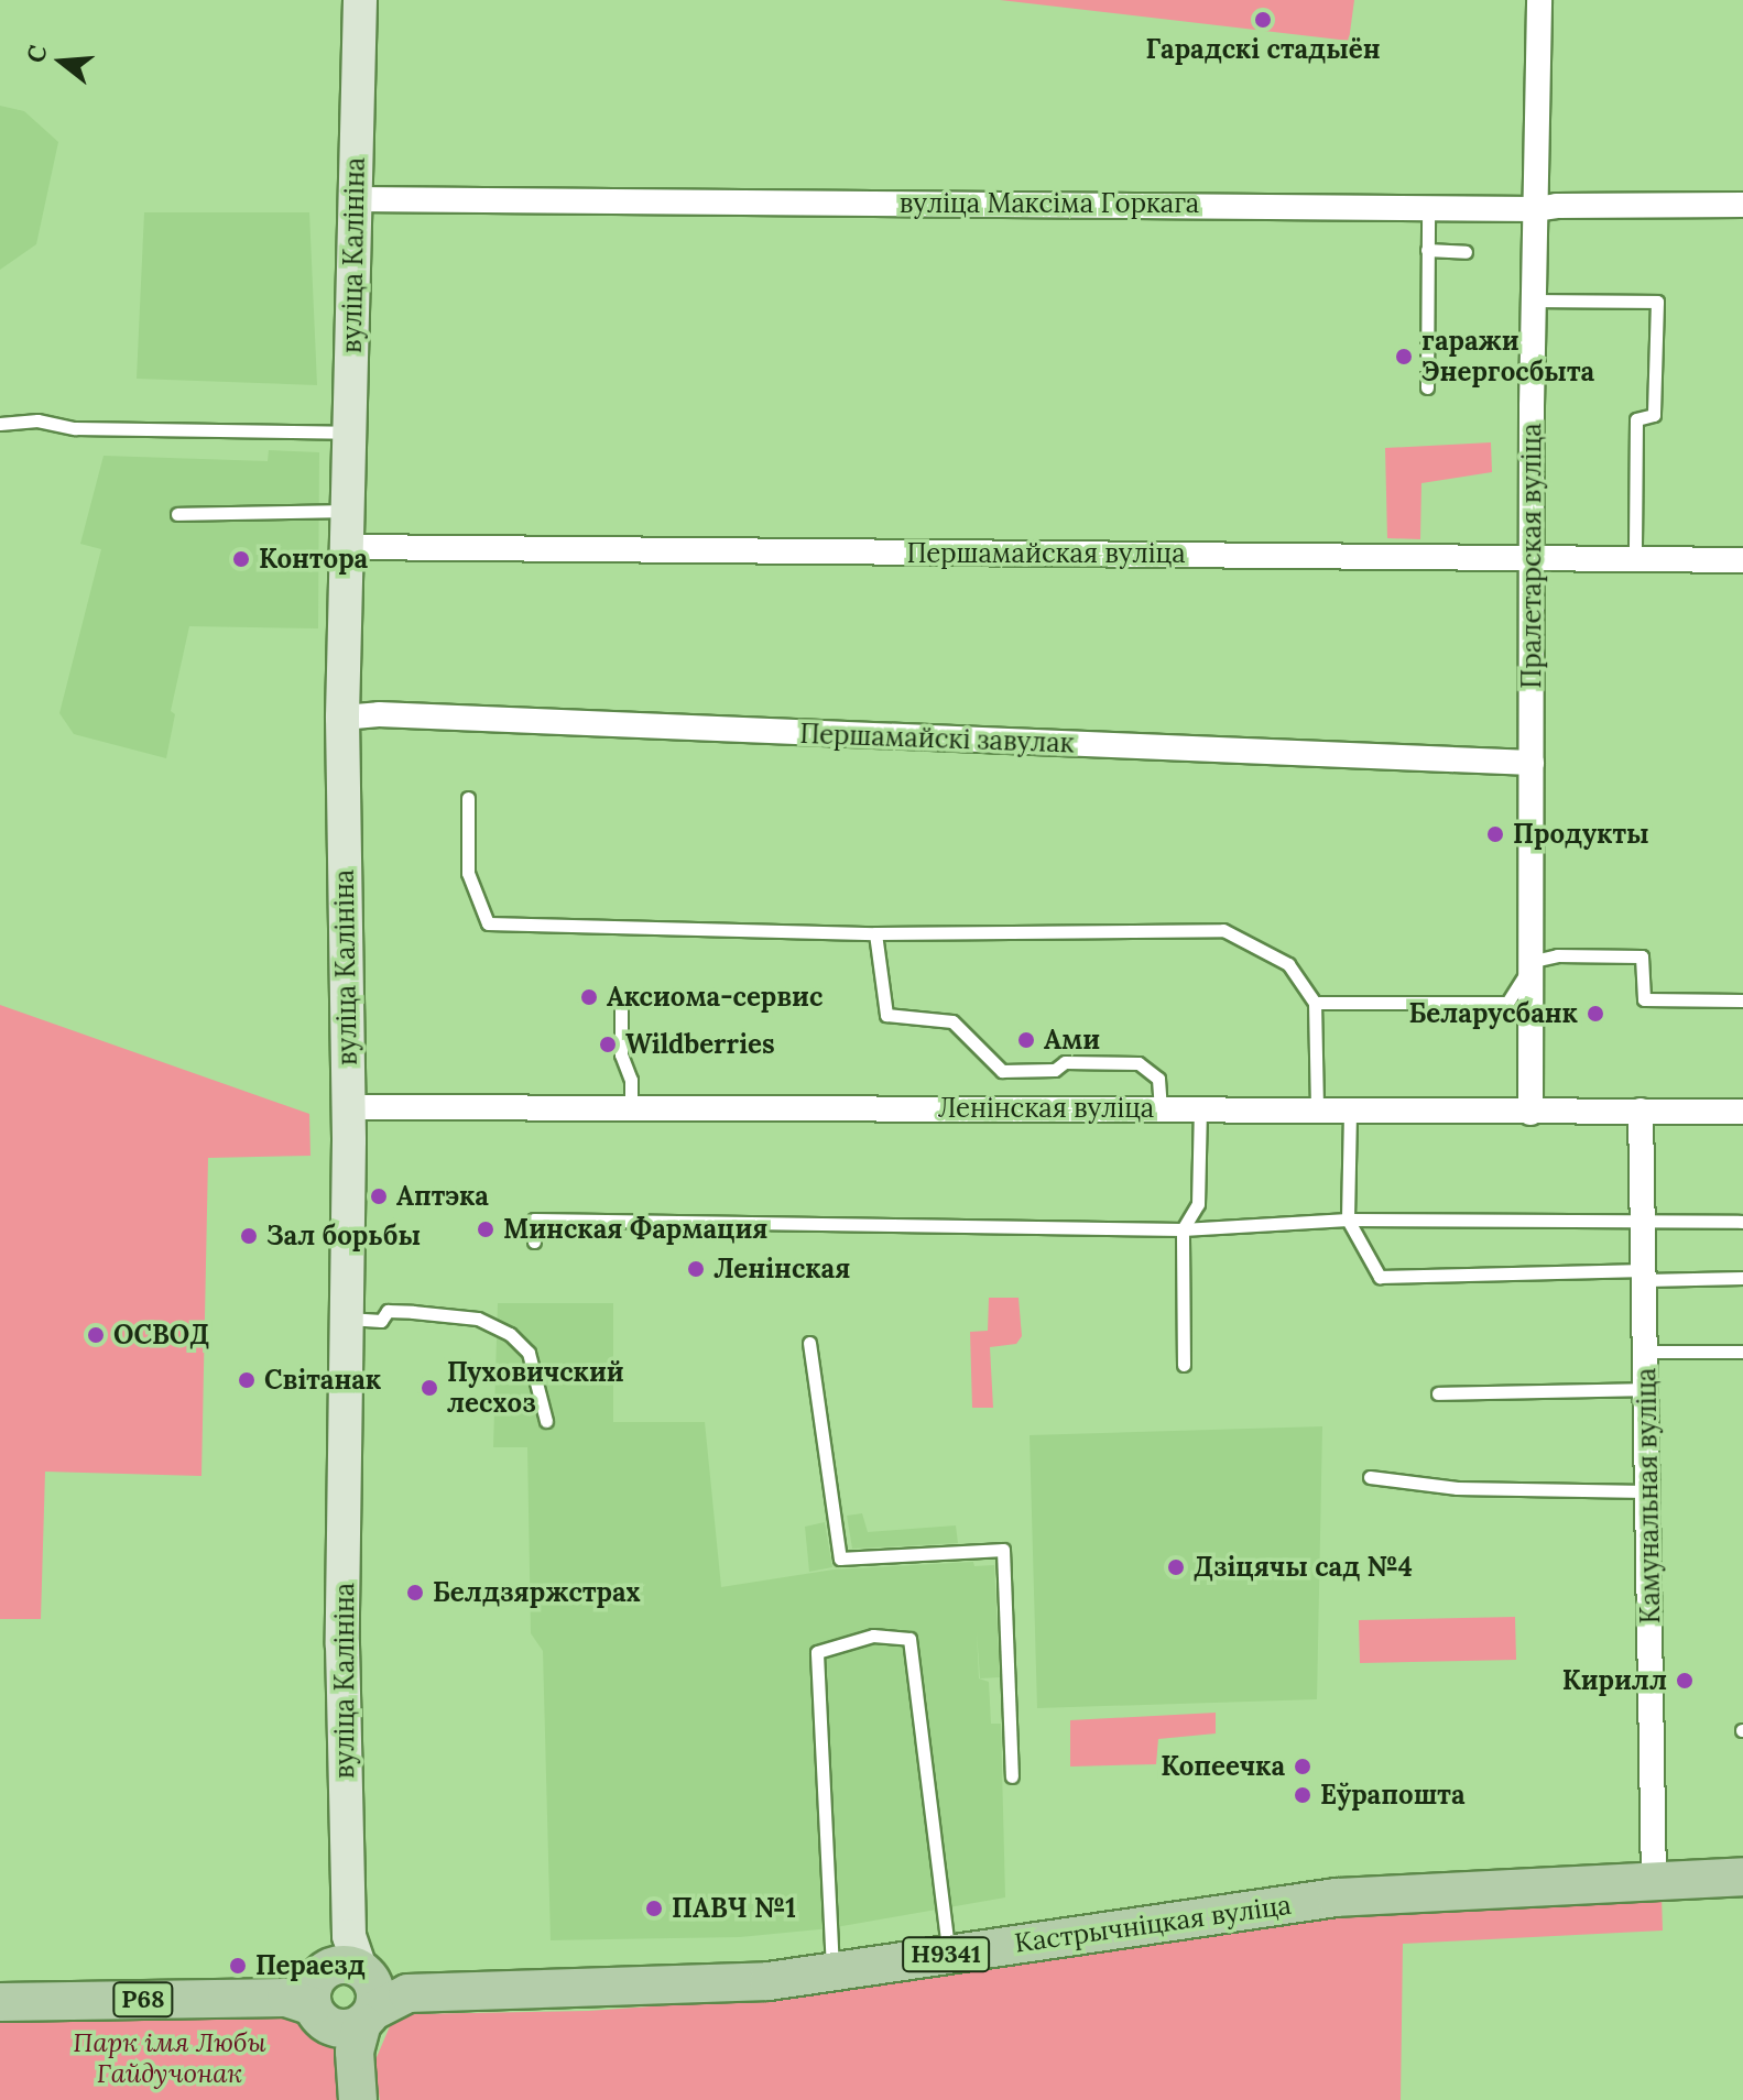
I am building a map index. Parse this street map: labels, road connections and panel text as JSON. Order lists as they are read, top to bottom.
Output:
{
  "streets": {
    "main road": [
      "вуліца Калініна",
      "Кастрычніцкая вуліца",
      "Н9341",
      "Р68"
    ],
    "street": [
      "вуліца Максіма Горкага",
      "Першамайская вуліца",
      "Пралетарская вуліца",
      "Першамайскі завулак",
      "Ленінская вуліца",
      "Камунальная вуліца"
    ]
  },
  "crossings": [
    ["вуліца Максіма Горкага", "вуліца Калініна"],
    ["вуліца Максіма Горкага", "Пралетарская вуліца"],
    ["вуліца Калініна", "Першамайская вуліца"],
    ["вуліца Калініна", "Першамайскі завулак"],
    ["вуліца Калініна", "Ленінская вуліца"],
    ["вуліца Калініна", "Кастрычніцкая вуліца"],
    ["Першамайская вуліца", "Пралетарская вуліца"],
    ["Пралетарская вуліца", "Першамайскі завулак"],
    ["Пралетарская вуліца", "Ленінская вуліца"],
    ["Ленінская вуліца", "Камунальная вуліца"],
    ["Камунальная вуліца", "Кастрычніцкая вуліца"]
  ],
  "parks": ["Парк імя Любы Гайдучонак"],
  "places": [
    "Гарадскі стадыён",
    "гаражи Энергосбыта",
    "Контора",
    "Продукты",
    "Аксиома-сервис",
    "Беларусбанк",
    "Ами",
    "Wildberries",
    "Аптэка",
    "Минская Фармация",
    "Зал борьбы",
    "Ленінская",
    "ОСВОД",
    "Світанак",
    "Пуховичский лесхоз",
    "Дзіцячы сад №4",
    "Белдзяржстрах",
    "Кирилл",
    "Копеечка",
    "Еўрапошта",
    "ПАВЧ №1",
    "Пераезд"
  ],
  "north": "left"
}
